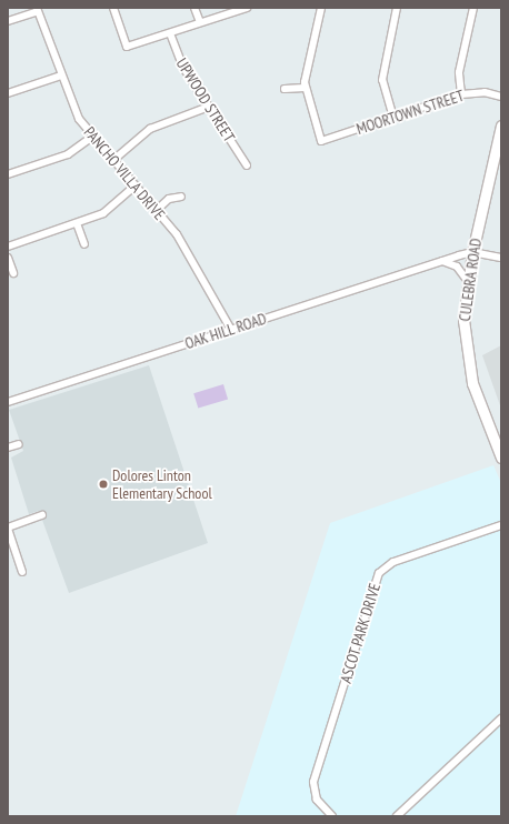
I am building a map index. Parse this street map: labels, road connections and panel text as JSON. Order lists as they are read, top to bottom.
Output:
{
  "streets": {
    "main road": ["CULEBRA ROAD"],
    "street": [
      "UPWOOD STREET",
      "MOORTOWN STREET",
      "PANCHO VILLA DRIVE",
      "OAK HILL ROAD",
      "ASCOT PARK DRIVE"
    ]
  },
  "crossings": [
    ["PANCHO VILLA DRIVE", "OAK HILL ROAD"],
    ["CULEBRA ROAD", "OAK HILL ROAD"]
  ],
  "places": ["Dolores Linton Elementary School"]
}
